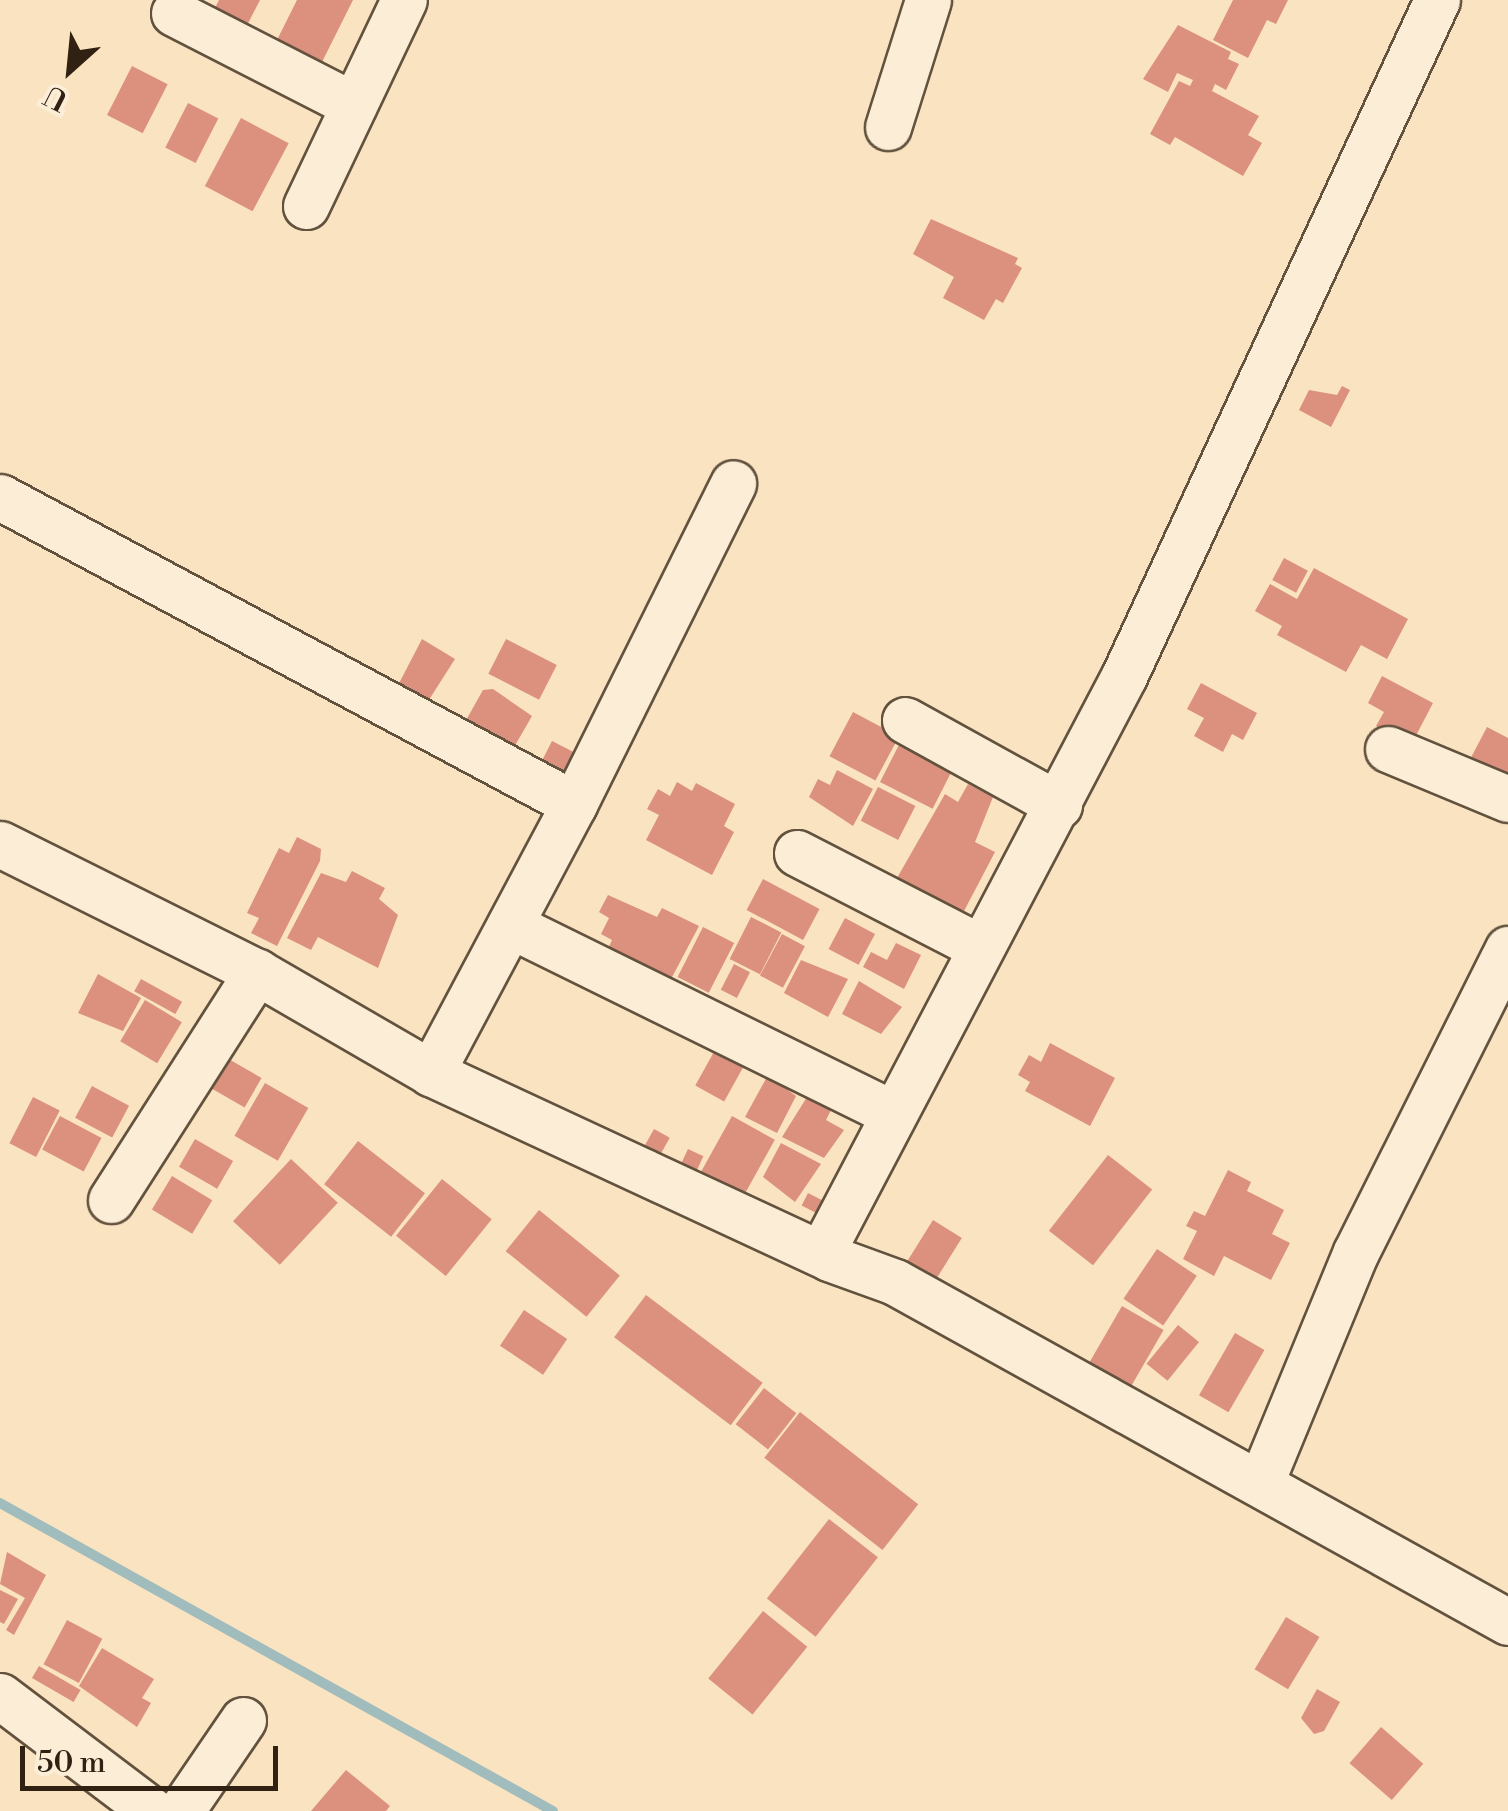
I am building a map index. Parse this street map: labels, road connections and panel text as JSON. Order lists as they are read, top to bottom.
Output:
{
  "scale_bar": "50 m",
  "north": "bottom left"
}
